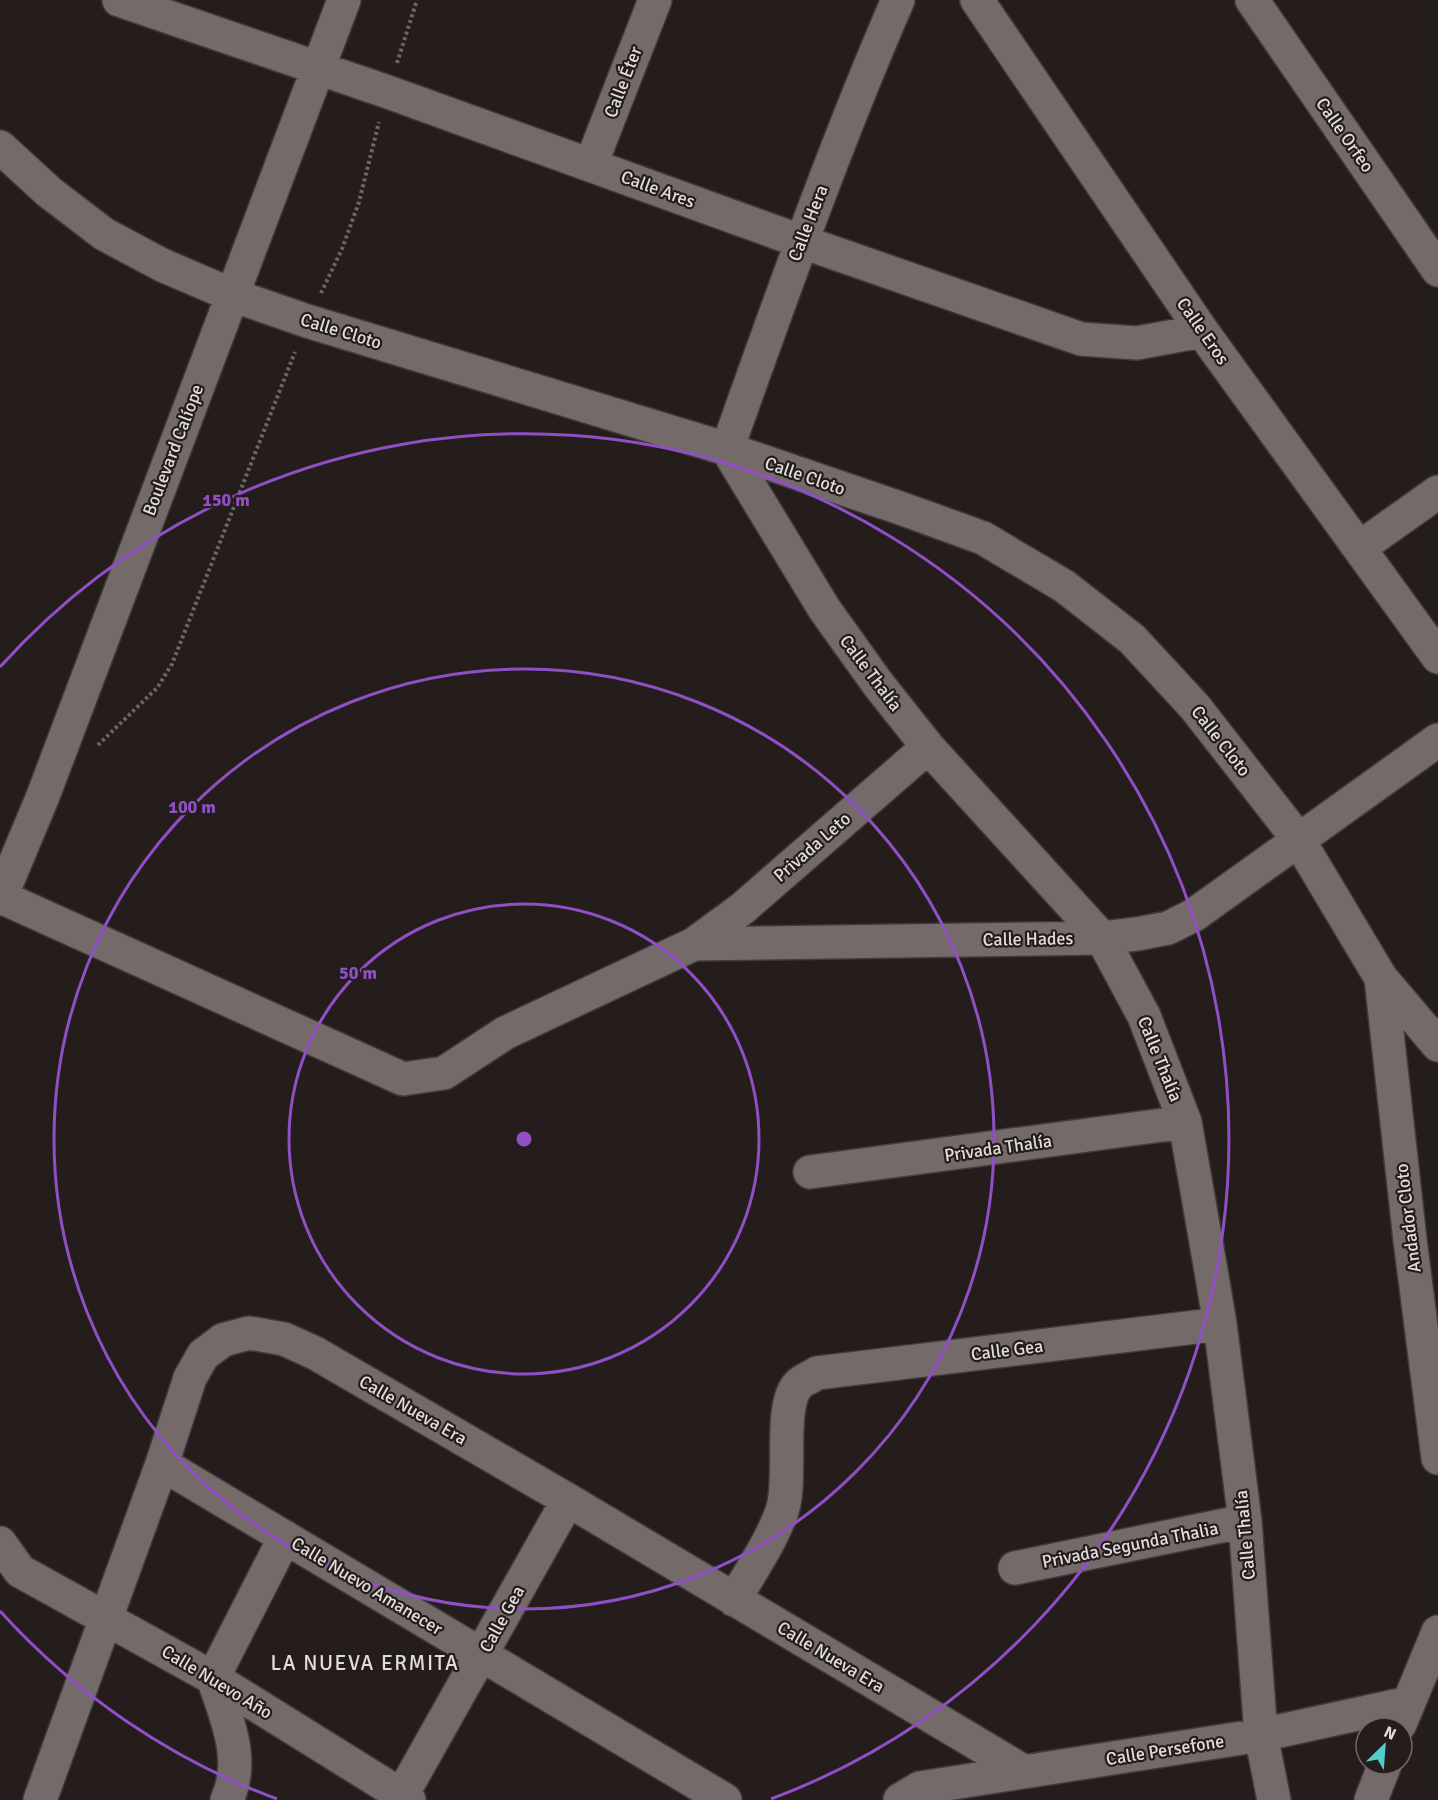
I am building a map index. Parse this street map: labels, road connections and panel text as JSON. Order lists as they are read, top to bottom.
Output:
{
  "streets": {
    "street": [
      "Calle Éter",
      "Calle Orfeo",
      "Calle Ares",
      "Calle Hera",
      "Calle Cloto",
      "Calle Eros",
      "Boulevard Calíope",
      "Calle Thalía",
      "Privada Leto",
      "Calle Hades",
      "Privada Thalía",
      "Andador Cloto",
      "Calle Gea",
      "Calle Nueva Era",
      "Privada Segunda Thalia",
      "Calle Nuevo Amanecer",
      "Calle Nuevo Año",
      "Calle Persefone"
    ]
  },
  "crossings": [
    ["Calle Éter", "Calle Ares"],
    ["Calle Ares", "Calle Hera"],
    ["Calle Ares", "Calle Eros"],
    ["Calle Ares", "Boulevard Calíope"],
    ["Calle Hera", "Calle Cloto"],
    ["Calle Hera", "Calle Thalía"],
    ["Calle Cloto", "Boulevard Calíope"],
    ["Calle Cloto", "Calle Thalía"],
    ["Calle Cloto", "Calle Hades"],
    ["Calle Cloto", "Andador Cloto"],
    ["Boulevard Calíope", "Calle Hades"],
    ["Calle Thalía", "Privada Leto"],
    ["Calle Thalía", "Calle Hades"],
    ["Calle Thalía", "Privada Thalía"],
    ["Calle Thalía", "Calle Gea"],
    ["Calle Thalía", "Privada Segunda Thalia"],
    ["Calle Thalía", "Calle Persefone"],
    ["Privada Leto", "Calle Hades"],
    ["Calle Gea", "Calle Nueva Era"],
    ["Calle Gea", "Calle Nuevo Amanecer"],
    ["Calle Gea", "Calle Nuevo Año"],
    ["Calle Nueva Era", "Calle Nuevo Amanecer"],
    ["Calle Nueva Era", "Calle Nuevo Año"],
    ["Calle Nueva Era", "Calle Persefone"]
  ],
  "districts": ["LA NUEVA ERMITA"],
  "north": "top right",
  "rings": ["150 m", "100 m", "50 m"]
}
